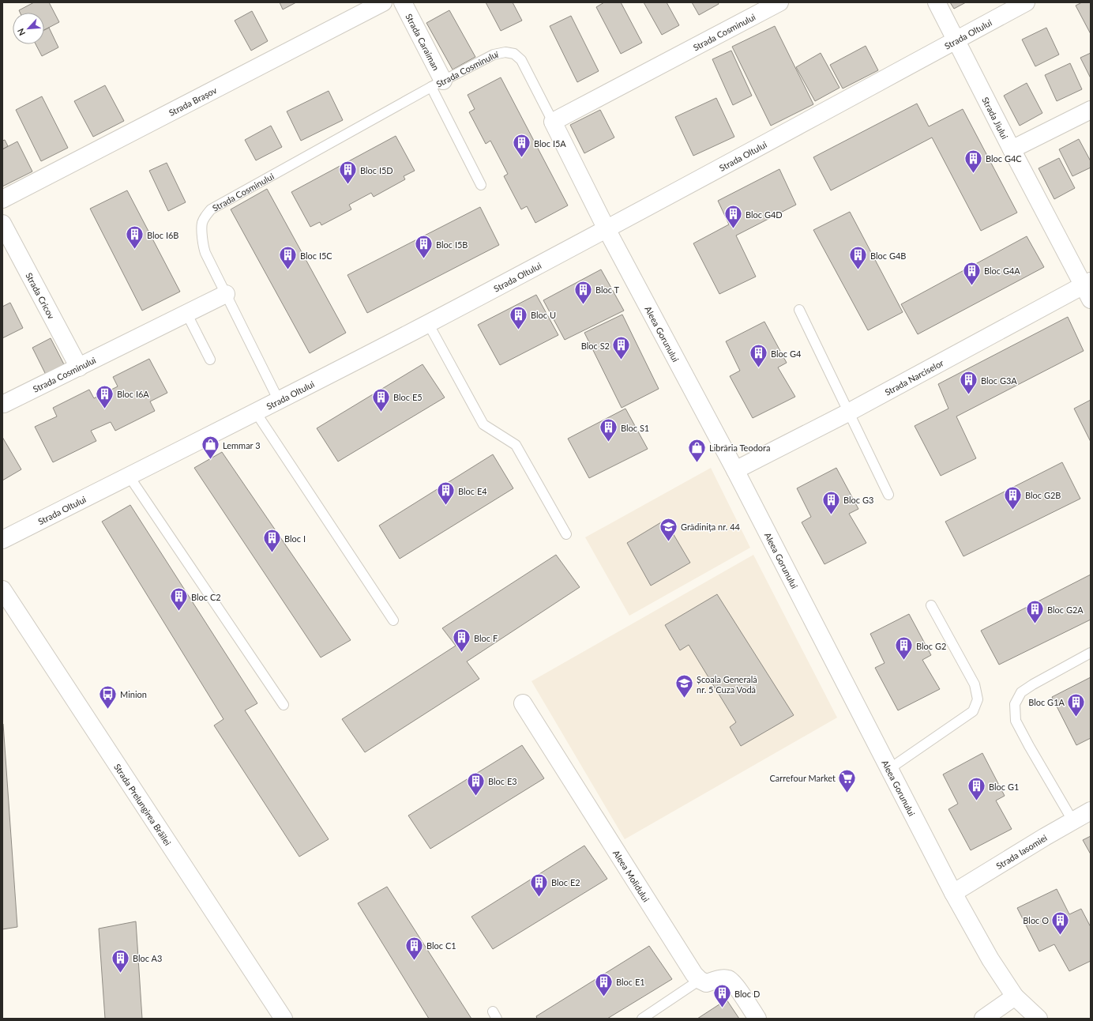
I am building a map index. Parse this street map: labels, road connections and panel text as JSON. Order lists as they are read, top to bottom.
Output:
{
  "streets": {
    "street": [
      "Strada Cosminului",
      "Strada Oltului",
      "Strada Caraiman",
      "Strada Brașov",
      "Strada Jiului",
      "Strada Cricov",
      "Aleea Gorunului",
      "Strada Narciselor",
      "Strada Prelungirea Brăilei",
      "Strada Iasomiei",
      "Aleea Molidului"
    ]
  },
  "crossings": [
    ["Strada Cosminului", "Strada Oltului"],
    ["Strada Cosminului", "Strada Caraiman"],
    ["Strada Cosminului", "Strada Cricov"],
    ["Strada Cosminului", "Aleea Gorunului"],
    ["Strada Oltului", "Strada Jiului"],
    ["Strada Oltului", "Aleea Gorunului"],
    ["Strada Jiului", "Strada Narciselor"],
    ["Aleea Gorunului", "Strada Narciselor"],
    ["Aleea Gorunului", "Strada Iasomiei"]
  ],
  "places": {
    "building": [
      "Bloc I5A",
      "Bloc G4C",
      "Bloc I5D",
      "Bloc G4D",
      "Bloc I6B",
      "Bloc I5B",
      "Bloc I5C",
      "Bloc G4B",
      "Bloc G4A",
      "Bloc T",
      "Bloc U",
      "Bloc S2",
      "Bloc G4",
      "Bloc G3A",
      "Bloc I6A",
      "Bloc E5",
      "Bloc S1",
      "Bloc E4",
      "Bloc G2B",
      "Bloc G3",
      "Bloc I",
      "Bloc C2",
      "Bloc G2A",
      "Bloc F",
      "Bloc G2",
      "Bloc G1A",
      "Bloc E3",
      "Bloc G1",
      "Bloc E2",
      "Bloc O",
      "Bloc C1",
      "Bloc A3",
      "Bloc E1",
      "Bloc D"
    ],
    "shop": ["Lemmar 3", "Librăria Teodora"],
    "school or university": ["Grădinița nr. 44", "Școala Generală nr. 5 Cuza Vodă"],
    "bus stop": ["Minion"],
    "supermarket": ["Carrefour Market"]
  },
  "north": "bottom left"
}
